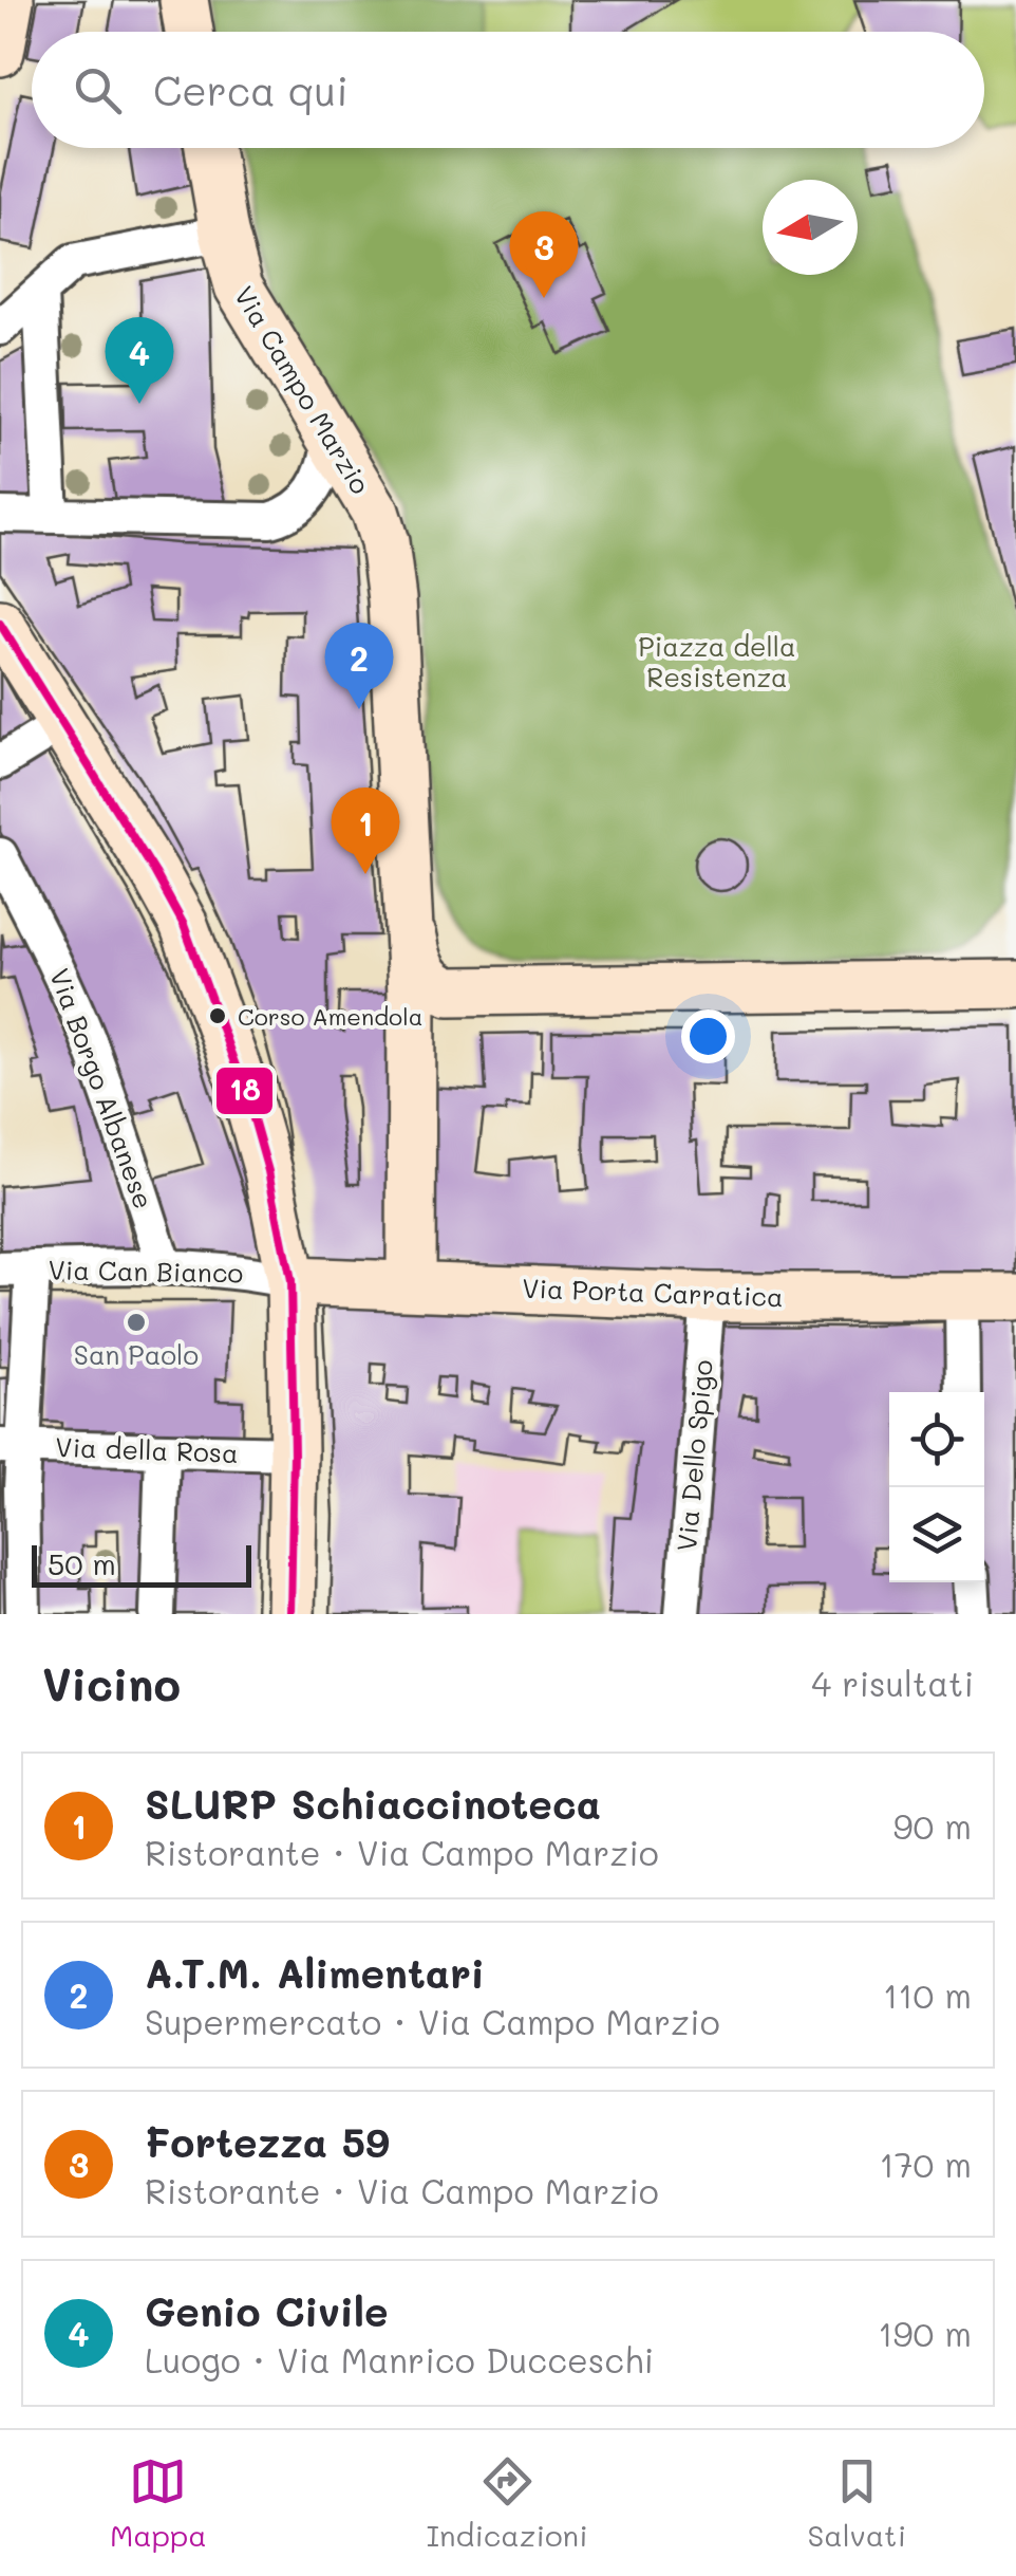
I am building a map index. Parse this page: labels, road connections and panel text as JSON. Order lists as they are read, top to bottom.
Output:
{
  "streets": {
    "street": [
      "Via Campo Marzio",
      "Via Borgo Albanese",
      "Via Can Bianco",
      "Via Porta Carratica",
      "Via della Rosa",
      "Via Dello Spigo"
    ]
  },
  "crossings": [
    ["Via Campo Marzio", "Via Porta Carratica"],
    ["Via Borgo Albanese", "Via Can Bianco"],
    ["Via Can Bianco", "Via Porta Carratica"],
    ["Via Porta Carratica", "Via Dello Spigo"]
  ],
  "parks": ["Piazza della Resistenza"],
  "places": ["Corso Amendola", "San Paolo"],
  "lines": ["transit line 18"],
  "scale_bar": "50 m",
  "north": "left",
  "page": {
    "search": "Cerca qui",
    "pins": [
      "3",
      "4",
      "2",
      "1"
    ],
    "scale": "50 m",
    "heading": ["Vicino", "4 risultati"],
    "list": [
      {
        "mark": "1",
        "name": "SLURP Schiaccinoteca",
        "note": "Ristorante · Via Campo Marzio",
        "value": "90 m"
      },
      {
        "mark": "2",
        "name": "A.T.M. Alimentari",
        "note": "Supermercato · Via Campo Marzio",
        "value": "110 m"
      },
      {
        "mark": "3",
        "name": "Fortezza 59",
        "note": "Ristorante · Via Campo Marzio",
        "value": "170 m"
      },
      {
        "mark": "4",
        "name": "Genio Civile",
        "note": "Luogo · Via Manrico Ducceschi",
        "value": "190 m"
      }
    ],
    "nav": ["Mappa", "Indicazioni", "Salvati"]
  }
}
